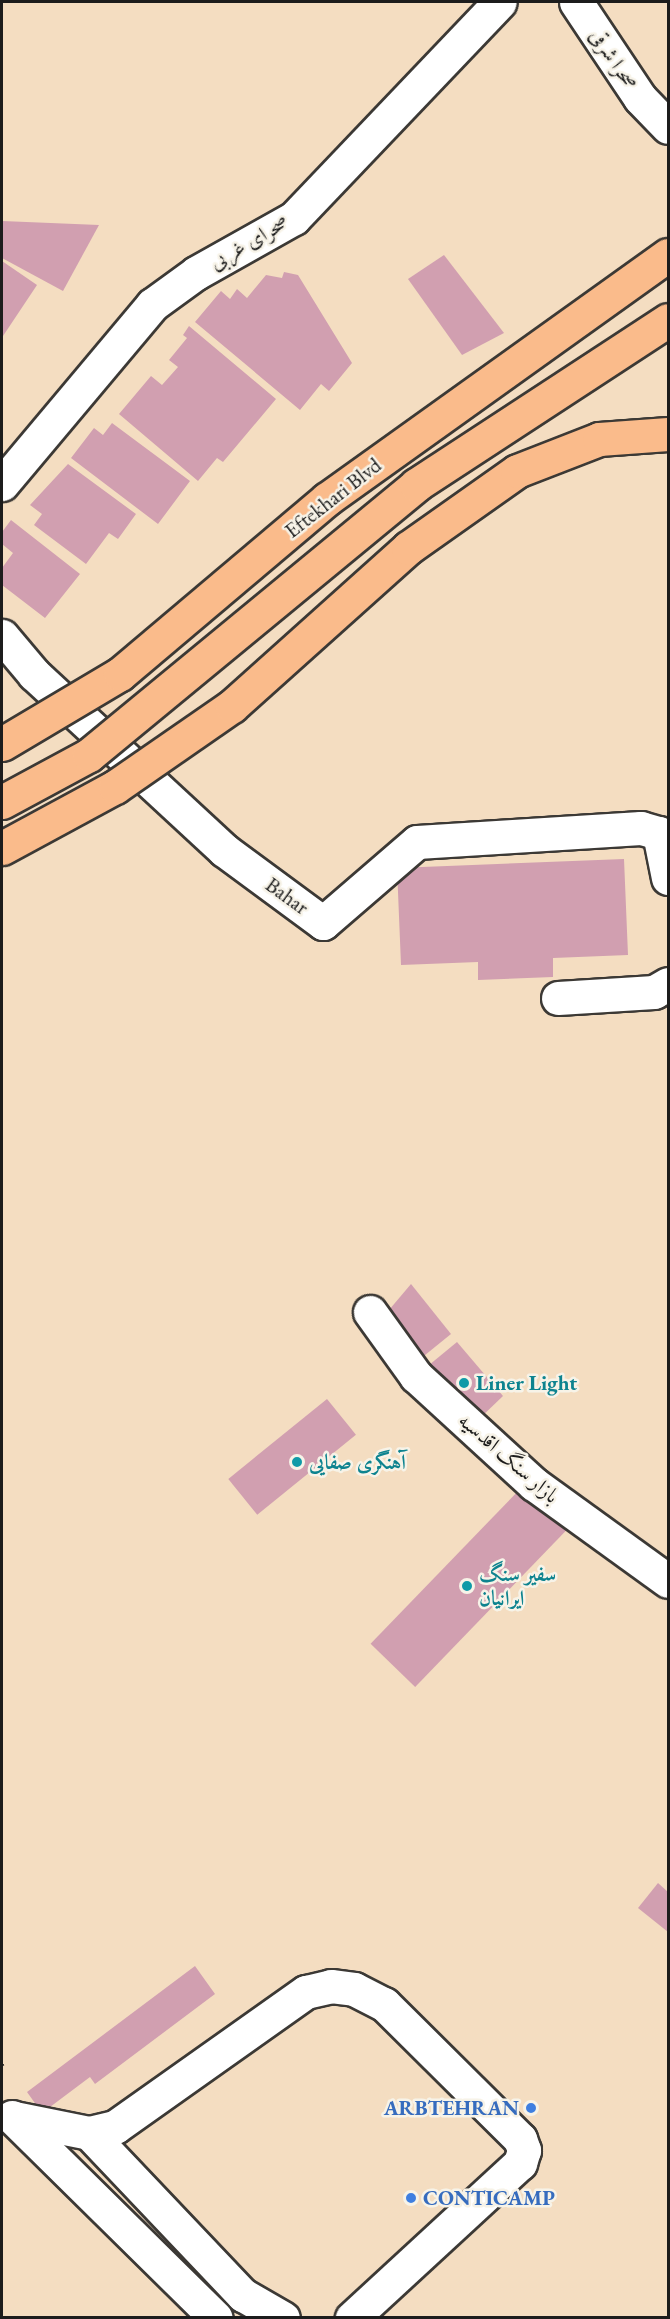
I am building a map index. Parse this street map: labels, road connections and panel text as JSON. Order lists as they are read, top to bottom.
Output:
{
  "streets": {
    "main road": ["Eftekhari Blvd"],
    "street": ["صحرای غربی", "Bahar", "بازار سنگ اقدسیه"]
  },
  "places": [
    "Liner Light",
    "آهنگری صفایی",
    "سفیر سنگ ایرانیان",
    "ARBTEHRAN",
    "CONTICAMP"
  ]
}
